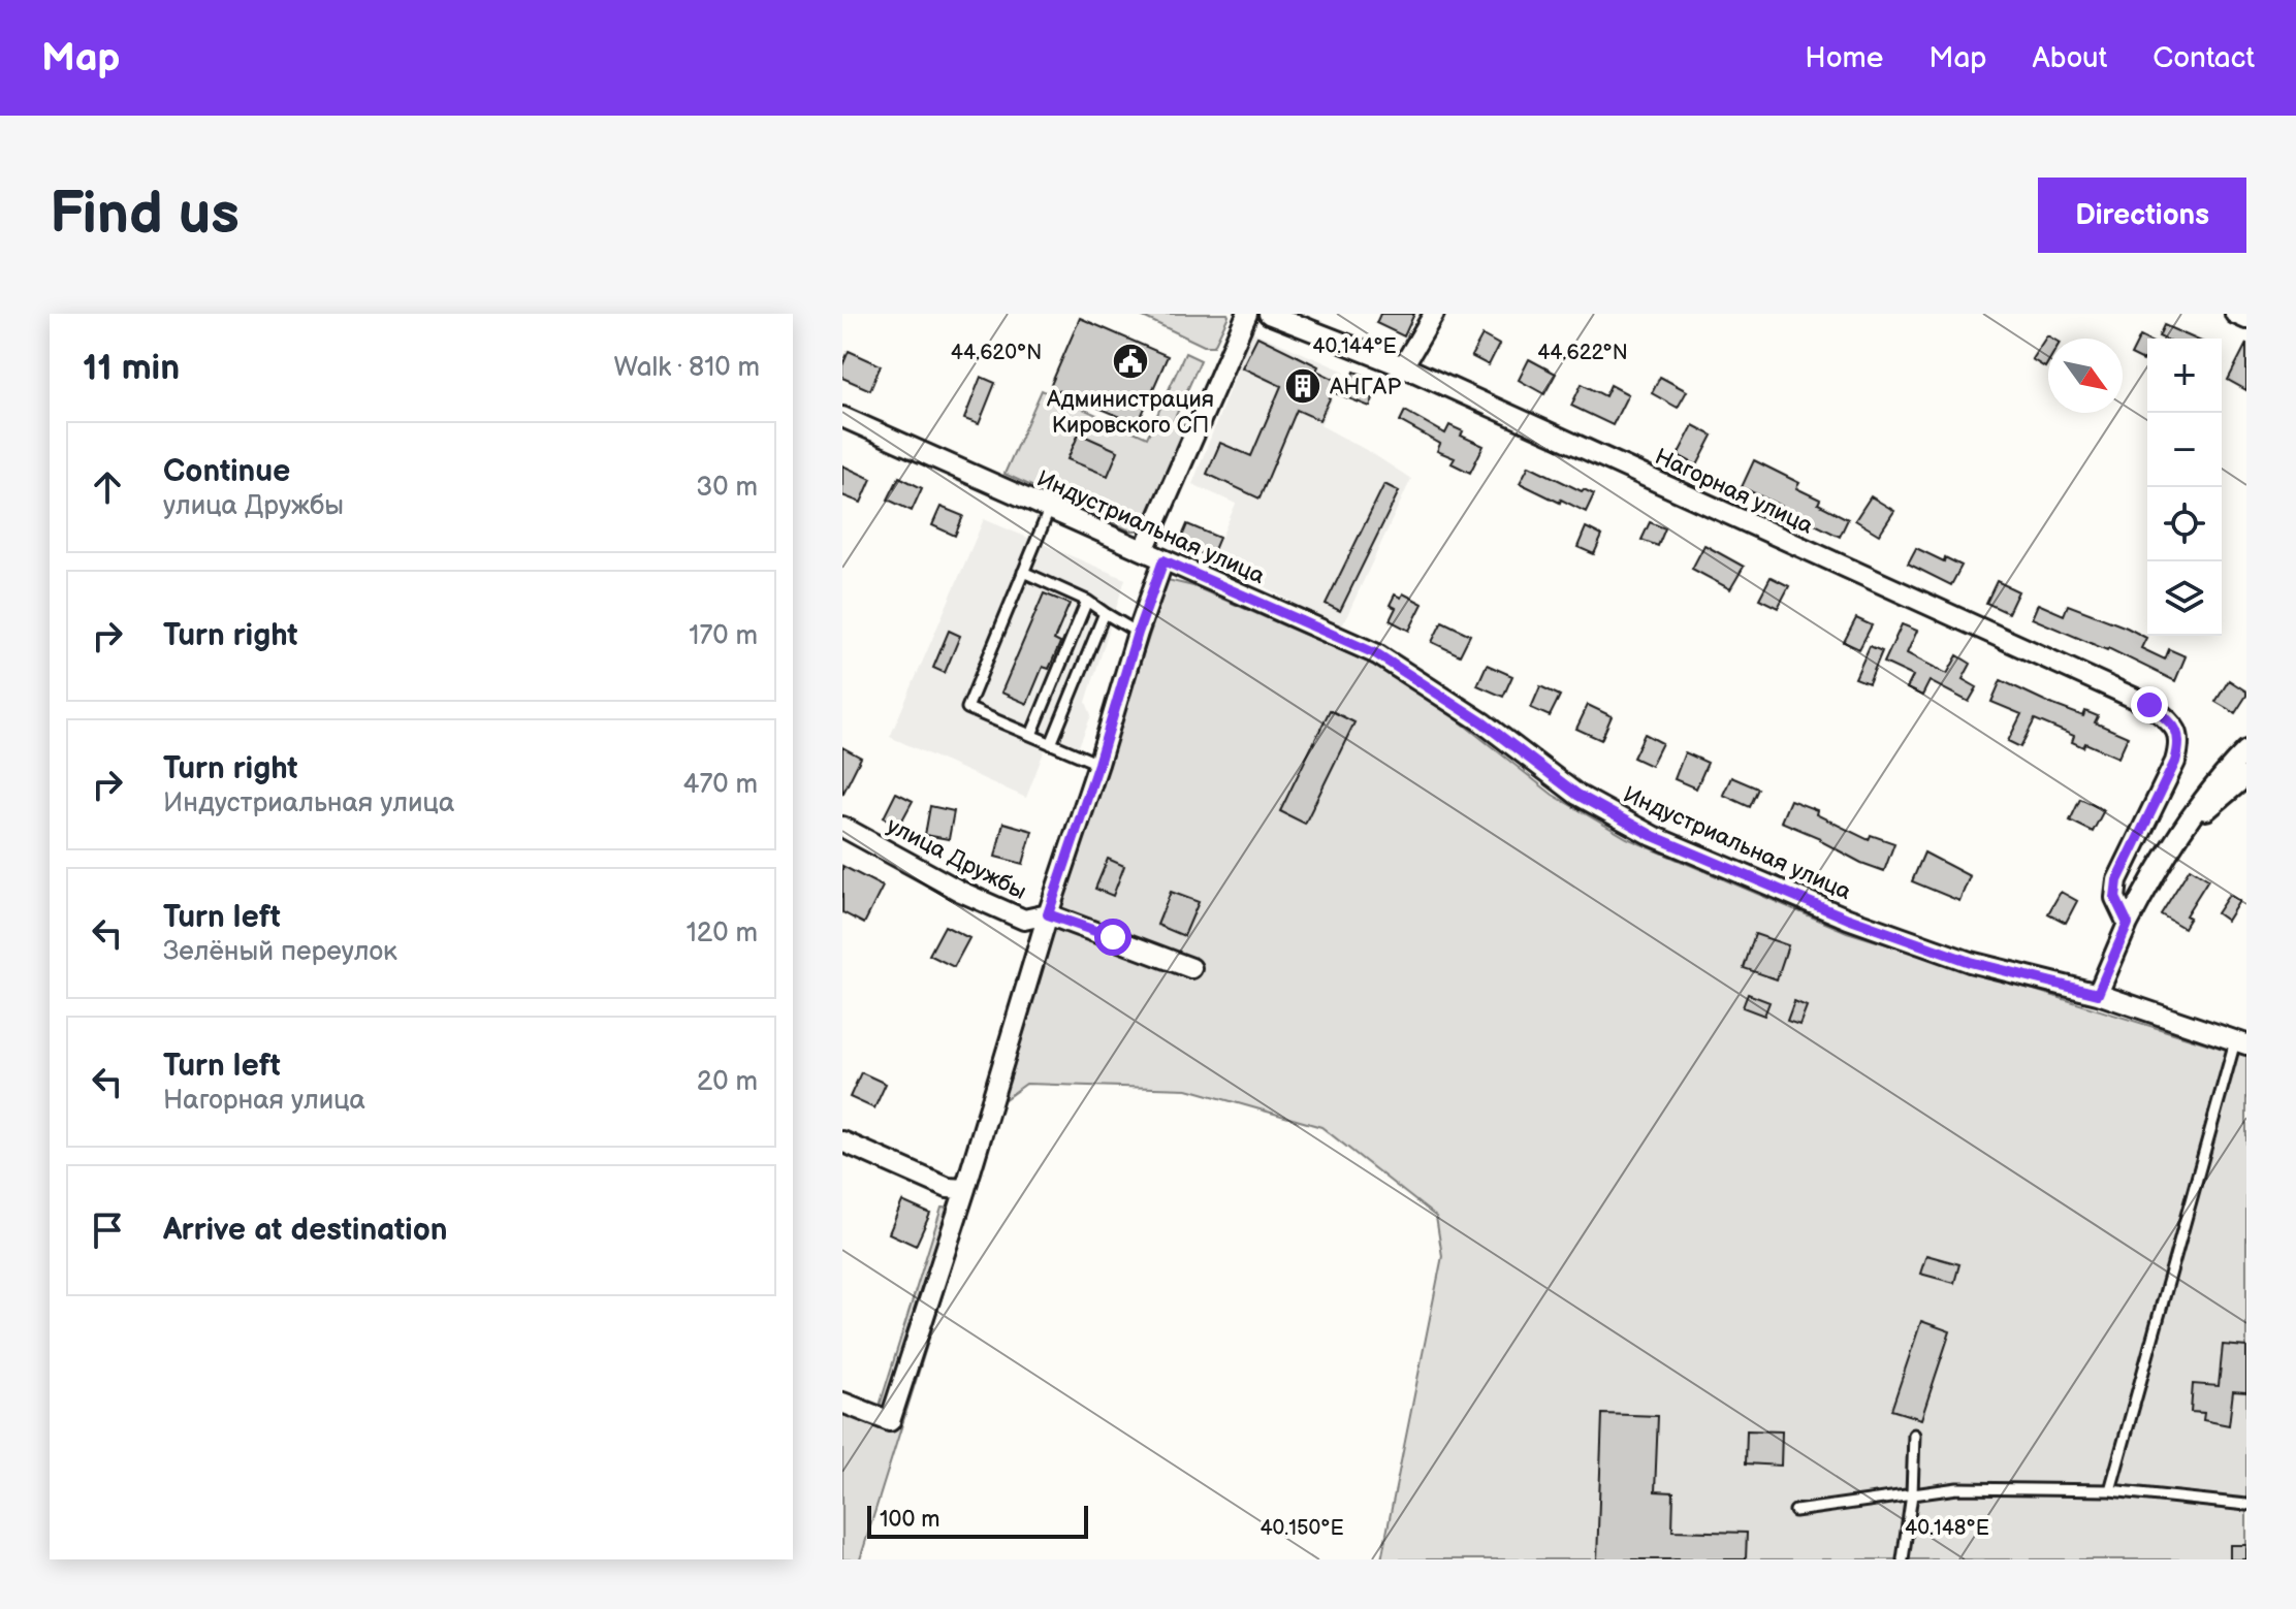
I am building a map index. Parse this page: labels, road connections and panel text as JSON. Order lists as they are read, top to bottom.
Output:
{
  "streets": {
    "street": ["Нагорная улица", "Индустриальная улица", "улица Дружбы"]
  },
  "places": {
    "public building": ["Администрация Кировского СП"],
    "building": ["АНГАР"]
  },
  "scale_bar": "100 m",
  "north": "bottom right",
  "page": {
    "header": "Map",
    "nav": [
      "Home",
      "Map",
      "About",
      "Contact"
    ],
    "buttons": "Directions",
    "title": "Find us",
    "heading": ["11 min", "Walk · 810 m"],
    "map_buttons": ["+", "−"],
    "list": [
      ["Continue", "улица Дружбы", "30 m"],
      ["Turn right", "170 m"],
      ["Turn right", "Индустриальная улица", "470 m"],
      ["Turn left", "Зелёный переулок", "120 m"],
      ["Turn left", "Нагорная улица", "20 m"],
      "Arrive at destination"
    ],
    "scale": "100 m"
  },
  "coordinates": [
    "40.144°E",
    "44.620°N",
    "44.622°N",
    "40.150°E",
    "40.148°E"
  ]
}
